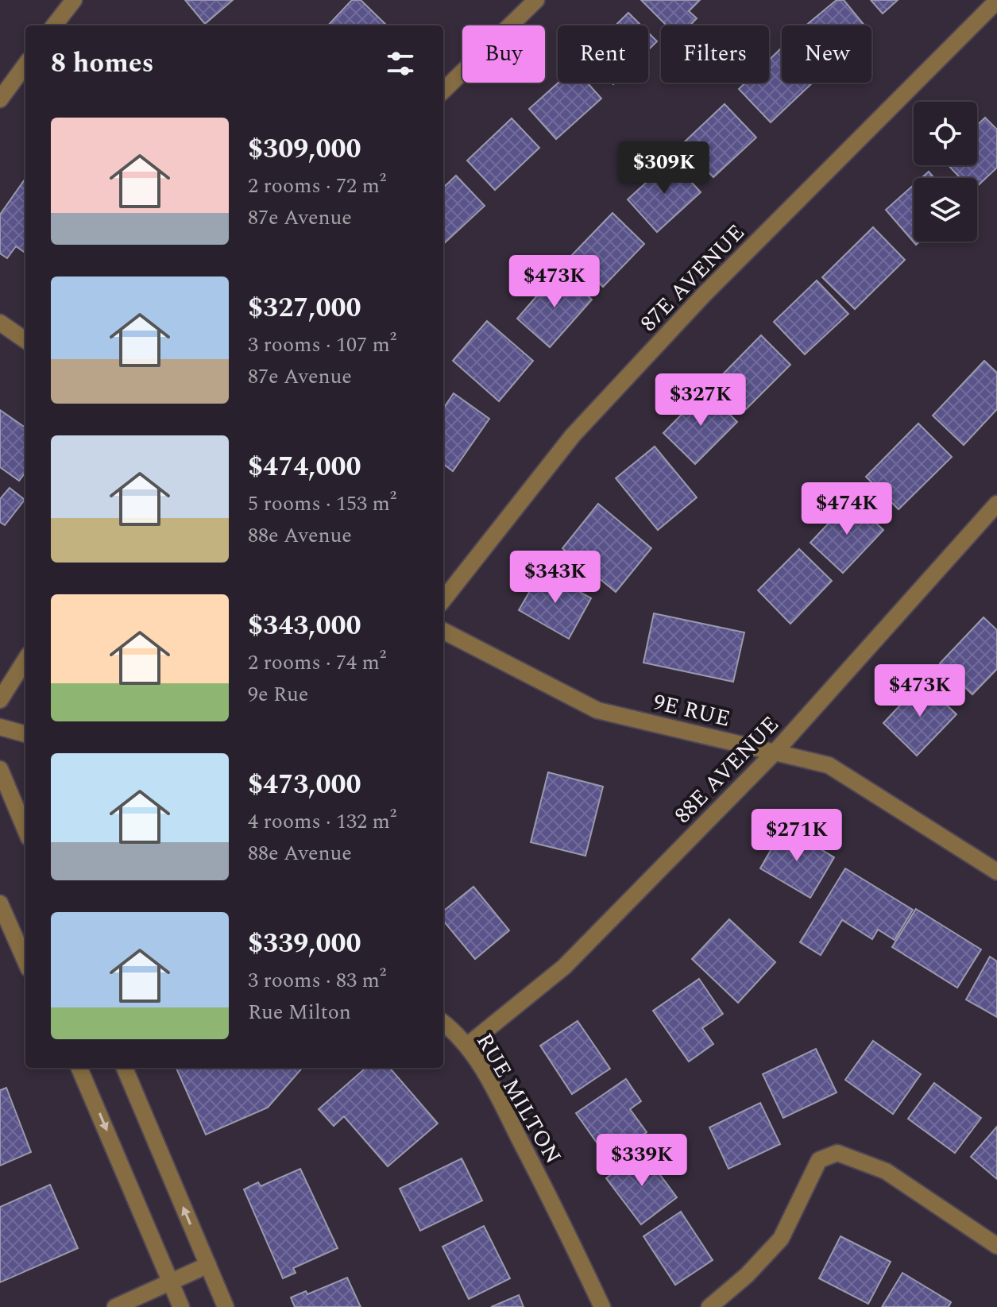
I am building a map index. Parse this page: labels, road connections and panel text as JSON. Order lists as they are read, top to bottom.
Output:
{
  "streets": {
    "street": [
      "87E AVENUE",
      "9E RUE",
      "88E AVENUE",
      "RUE MILTON"
    ]
  },
  "crossings": [
    ["9E RUE", "88E AVENUE"],
    ["88E AVENUE", "RUE MILTON"]
  ],
  "page": {
    "chip": [
      "Buy",
      "Rent",
      "Filters",
      "New"
    ],
    "heading": "8 homes",
    "list": [
      {
        "name": "$309,000",
        "note": "2 rooms · 72 m² · 87e Avenue"
      },
      {
        "name": "$327,000",
        "note": "3 rooms · 107 m² · 87e Avenue"
      },
      {
        "name": "$474,000",
        "note": "5 rooms · 153 m² · 88e Avenue"
      },
      {
        "name": "$343,000",
        "note": "2 rooms · 74 m² · 9e Rue"
      },
      {
        "name": "$473,000",
        "note": "4 rooms · 132 m² · 88e Avenue"
      },
      {
        "name": "$339,000",
        "note": "3 rooms · 83 m² · Rue Milton"
      }
    ],
    "price": [
      "$309K",
      "$473K",
      "$327K",
      "$474K",
      "$343K",
      "$473K",
      "$271K",
      "$339K"
    ]
  }
}
